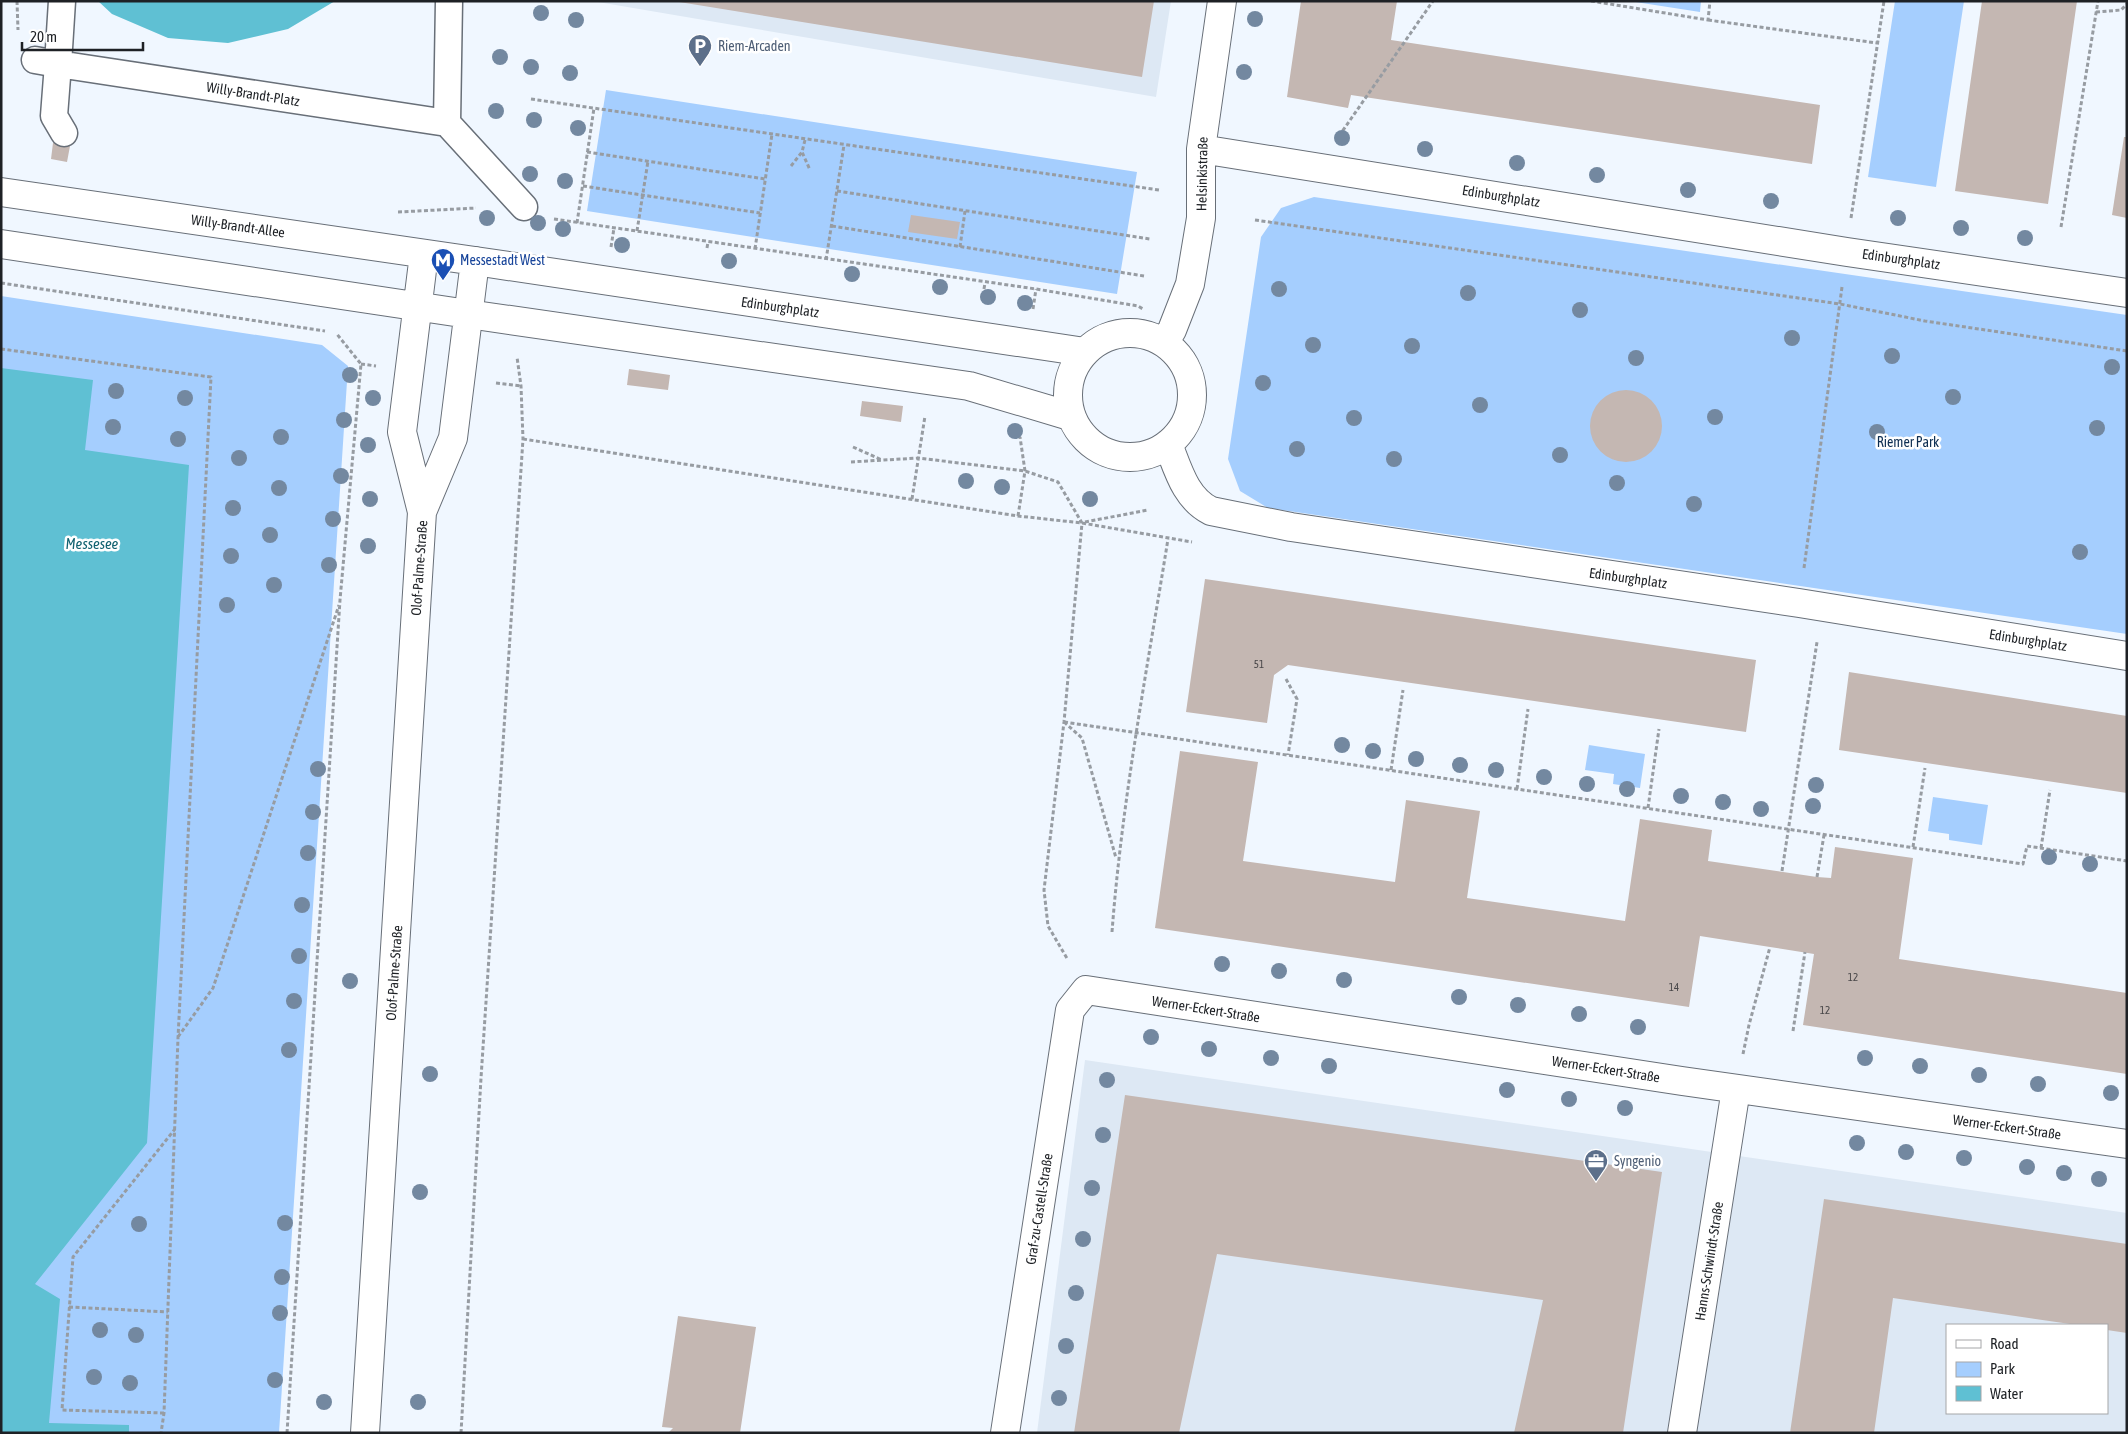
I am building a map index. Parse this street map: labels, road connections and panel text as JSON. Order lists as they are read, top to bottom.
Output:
{
  "streets": {
    "street": [
      "Willy-Brandt-Platz",
      "Helsinkistraße",
      "Edinburghplatz",
      "Willy-Brandt-Allee",
      "Olof-Palme-Straße",
      "Werner-Eckert-Straße",
      "Graf-zu-Castell-Straße",
      "Hanns-Schwindt-Straße"
    ]
  },
  "crossings": [
    ["Helsinkistraße", "Edinburghplatz"],
    ["Edinburghplatz", "Willy-Brandt-Allee"],
    ["Edinburghplatz", "Olof-Palme-Straße"],
    ["Willy-Brandt-Allee", "Olof-Palme-Straße"],
    ["Werner-Eckert-Straße", "Graf-zu-Castell-Straße"],
    ["Werner-Eckert-Straße", "Hanns-Schwindt-Straße"]
  ],
  "water": ["Messesee"],
  "parks": ["Riemer Park"],
  "places": {
    "parking": ["Riem-Arcaden"],
    "metro station": ["Messestadt West"],
    "office": ["Syngenio"]
  },
  "house_numbers": [
    "51",
    "12",
    "14",
    "12"
  ],
  "legend": ["Road", "Park", "Water"],
  "scale_bar": "20 m"
}
